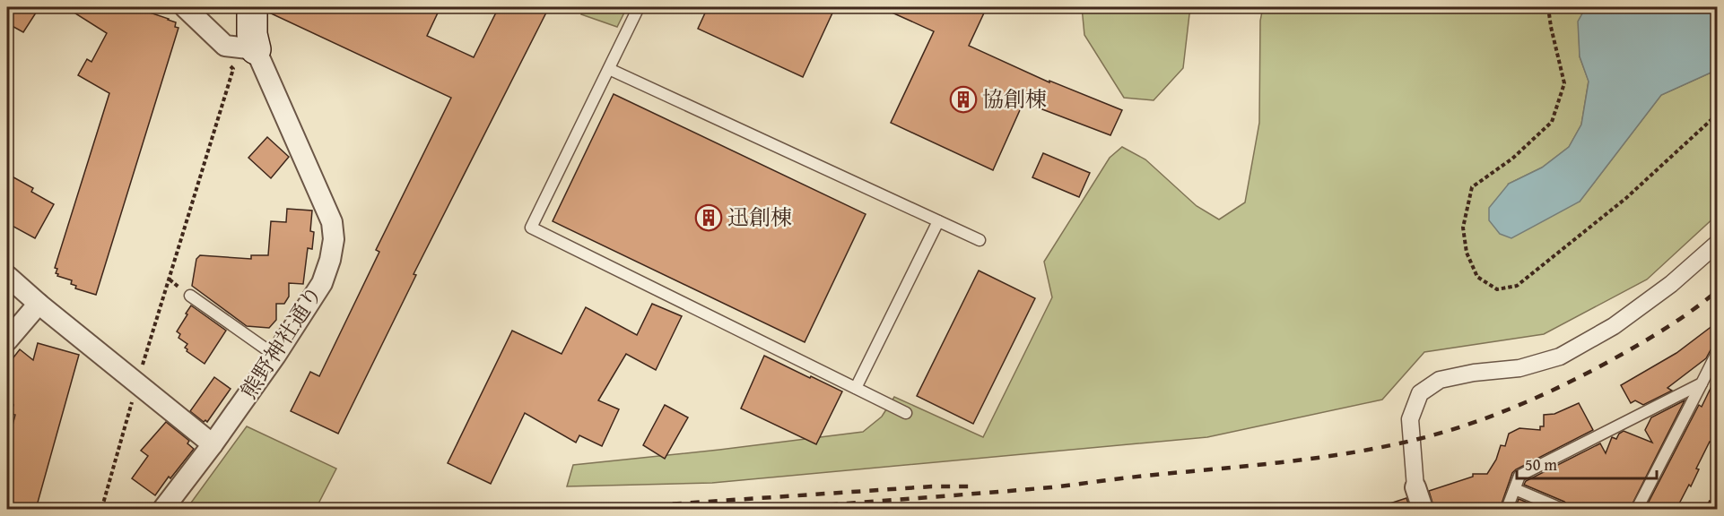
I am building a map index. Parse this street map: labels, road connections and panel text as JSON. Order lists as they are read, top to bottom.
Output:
{
  "streets": {
    "main road": ["熊野神社通り"]
  },
  "places": {
    "building": ["協創棟", "迅創棟"]
  },
  "scale_bar": "50 m"
}
